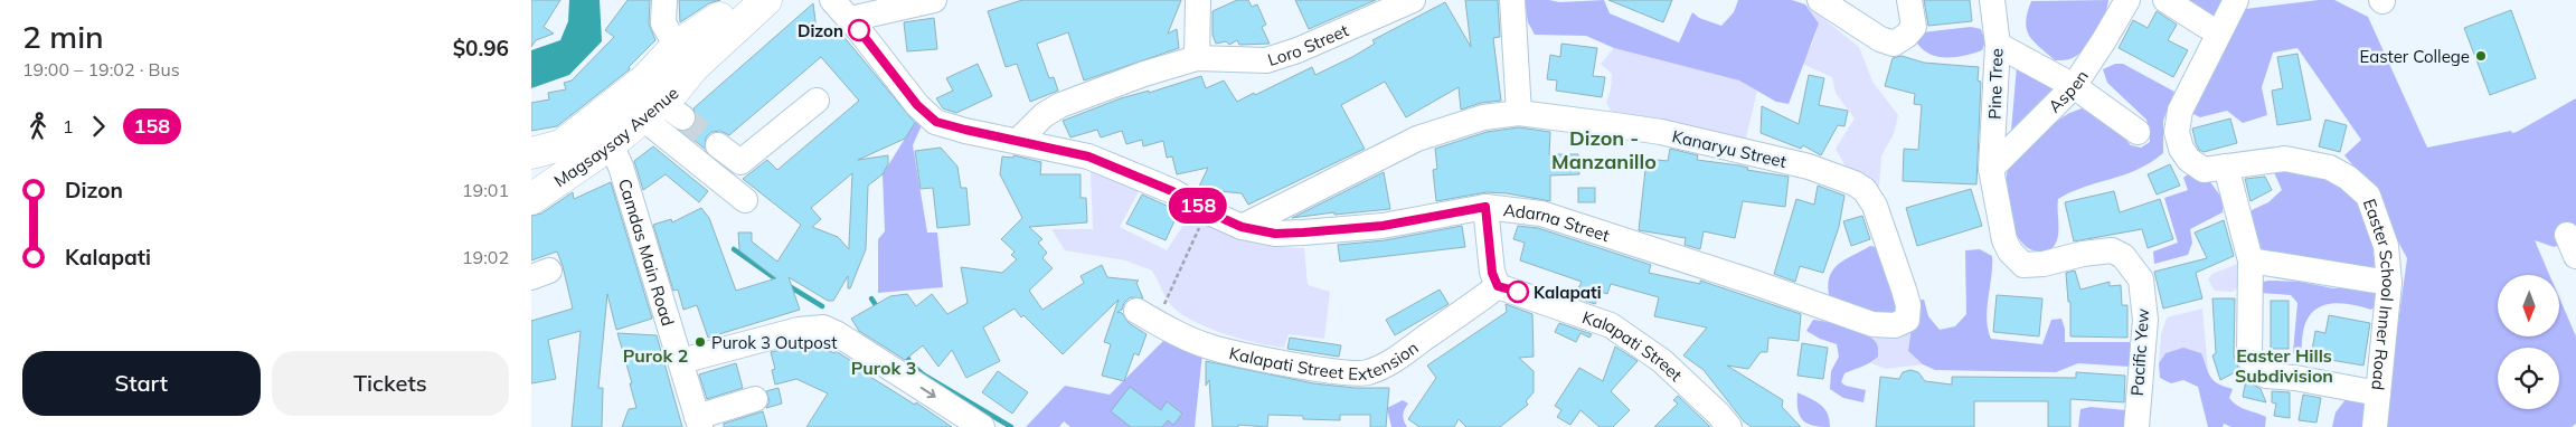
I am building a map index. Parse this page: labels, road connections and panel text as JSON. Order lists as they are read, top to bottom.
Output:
{
  "streets": {
    "highway": ["Magsaysay Avenue"],
    "street": [
      "Loro Street",
      "Pine Tree",
      "Aspen",
      "Kanaryu Street",
      "Adarna Street",
      "Camdas Main Road",
      "Easter School Inner Road",
      "Kalapati Street Extension",
      "Kalapati Street",
      "Pacific Yew"
    ]
  },
  "crossings": [
    ["Loro Street", "Adarna Street"],
    ["Pine Tree", "Aspen"],
    ["Pine Tree", "Pacific Yew"],
    ["Aspen", "Pacific Yew"],
    ["Magsaysay Avenue", "Camdas Main Road"],
    ["Kanaryu Street", "Adarna Street"],
    ["Kalapati Street Extension", "Kalapati Street"]
  ],
  "districts": [
    "Dizon - Manzanillo",
    "Purok 2",
    "Easter Hills Subdivision",
    "Purok 3"
  ],
  "places": [
    "Dizon",
    "Easter College",
    "Kalapati",
    "Purok 3 Outpost"
  ],
  "lines": ["bus line 158"],
  "north": "bottom",
  "page": {
    "heading": ["2 min", "19:00 – 19:02 · Bus", "$0.96"],
    "on_map": "158",
    "legs": ["1", "158"],
    "list": [
      {
        "name": "Dizon",
        "value": "19:01"
      },
      {
        "name": "Kalapati",
        "value": "19:02"
      }
    ],
    "buttons": ["Start", "Tickets"]
  }
}
